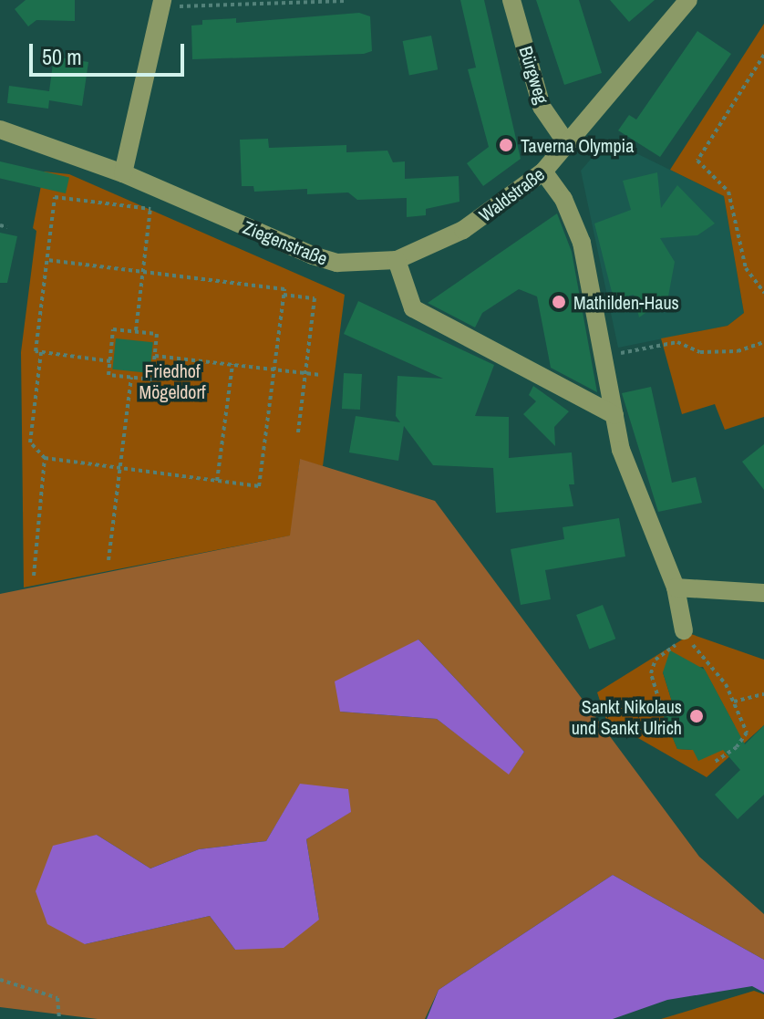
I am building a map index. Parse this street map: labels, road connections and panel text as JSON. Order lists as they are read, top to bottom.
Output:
{
  "streets": {
    "street": ["Bürgweg", "Waldstraße", "Ziegenstraße"]
  },
  "crossings": [
    ["Bürgweg", "Waldstraße"],
    ["Waldstraße", "Ziegenstraße"]
  ],
  "parks": ["Friedhof Mögeldorf"],
  "places": ["Taverna Olympia", "Mathilden-Haus", "Sankt Nikolaus und Sankt Ulrich"],
  "scale_bar": "50 m"
}
